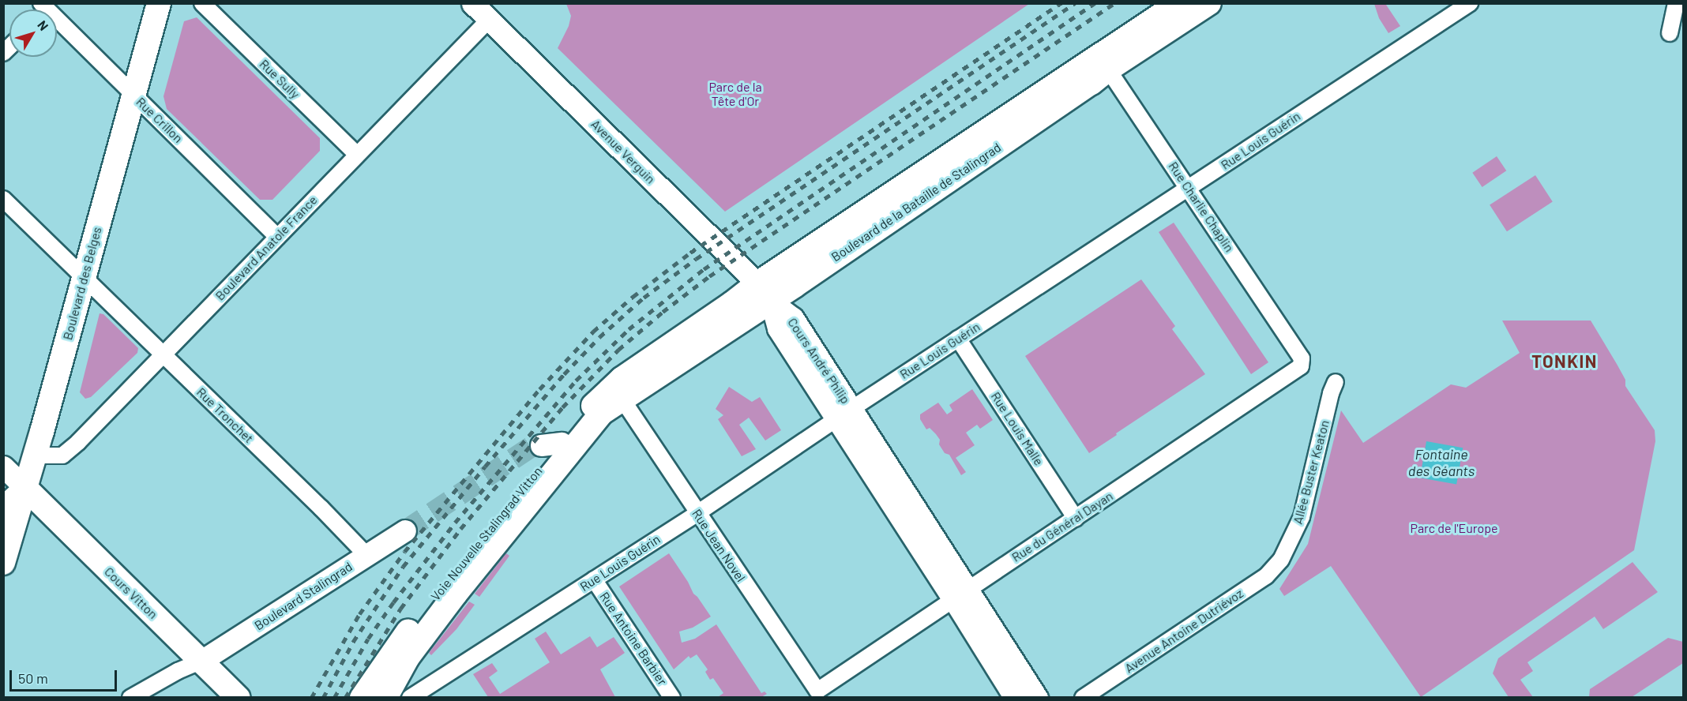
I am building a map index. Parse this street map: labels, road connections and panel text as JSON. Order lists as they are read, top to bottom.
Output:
{
  "streets": {
    "main road": [
      "Avenue Verguin",
      "Boulevard de la Bataille de Stalingrad",
      "Boulevard des Belges",
      "Cours André Philip",
      "Voie Nouvelle Stalingrad Vitton",
      "Cours Vitton",
      "Boulevard Stalingrad"
    ],
    "street": [
      "Rue Sully",
      "Rue Crillon",
      "Rue Louis Guérin",
      "Rue Charlie Chaplin",
      "Boulevard Anatole France",
      "Rue Tronchet",
      "Rue Louis Malle",
      "Allée Buster Keaton",
      "Rue du Général Dayan",
      "Rue Jean Novel",
      "Avenue Antoine Dutriévoz",
      "Rue Antoine Barbier"
    ]
  },
  "crossings": [
    ["Rue Sully", "Boulevard Anatole France"],
    ["Rue Crillon", "Boulevard Anatole France"],
    ["Rue Crillon", "Boulevard des Belges"],
    ["Rue Louis Guérin", "Rue Charlie Chaplin"],
    ["Rue Louis Guérin", "Cours André Philip"],
    ["Rue Louis Guérin", "Rue Louis Malle"],
    ["Rue Louis Guérin", "Rue Jean Novel"],
    ["Rue Louis Guérin", "Rue Antoine Barbier"],
    ["Avenue Verguin", "Boulevard de la Bataille de Stalingrad"],
    ["Avenue Verguin", "Boulevard Anatole France"],
    ["Avenue Verguin", "Cours André Philip"],
    ["Boulevard de la Bataille de Stalingrad", "Rue Charlie Chaplin"],
    ["Boulevard de la Bataille de Stalingrad", "Cours André Philip"],
    ["Boulevard de la Bataille de Stalingrad", "Voie Nouvelle Stalingrad Vitton"],
    ["Boulevard de la Bataille de Stalingrad", "Rue Jean Novel"],
    ["Rue Charlie Chaplin", "Rue du Général Dayan"],
    ["Boulevard Anatole France", "Boulevard des Belges"],
    ["Boulevard Anatole France", "Rue Tronchet"],
    ["Boulevard des Belges", "Rue Tronchet"],
    ["Boulevard des Belges", "Cours Vitton"],
    ["Cours André Philip", "Rue du Général Dayan"],
    ["Rue Tronchet", "Boulevard Stalingrad"],
    ["Rue Louis Malle", "Rue du Général Dayan"],
    ["Allée Buster Keaton", "Avenue Antoine Dutriévoz"],
    ["Rue du Général Dayan", "Rue Jean Novel"],
    ["Voie Nouvelle Stalingrad Vitton", "Rue Jean Novel"],
    ["Cours Vitton", "Boulevard Stalingrad"]
  ],
  "districts": ["TONKIN"],
  "water": ["Fontaine des Géants"],
  "parks": ["Parc de la Tête d'Or", "Parc de l'Europe"],
  "scale_bar": "50 m",
  "north": "top right"
}
